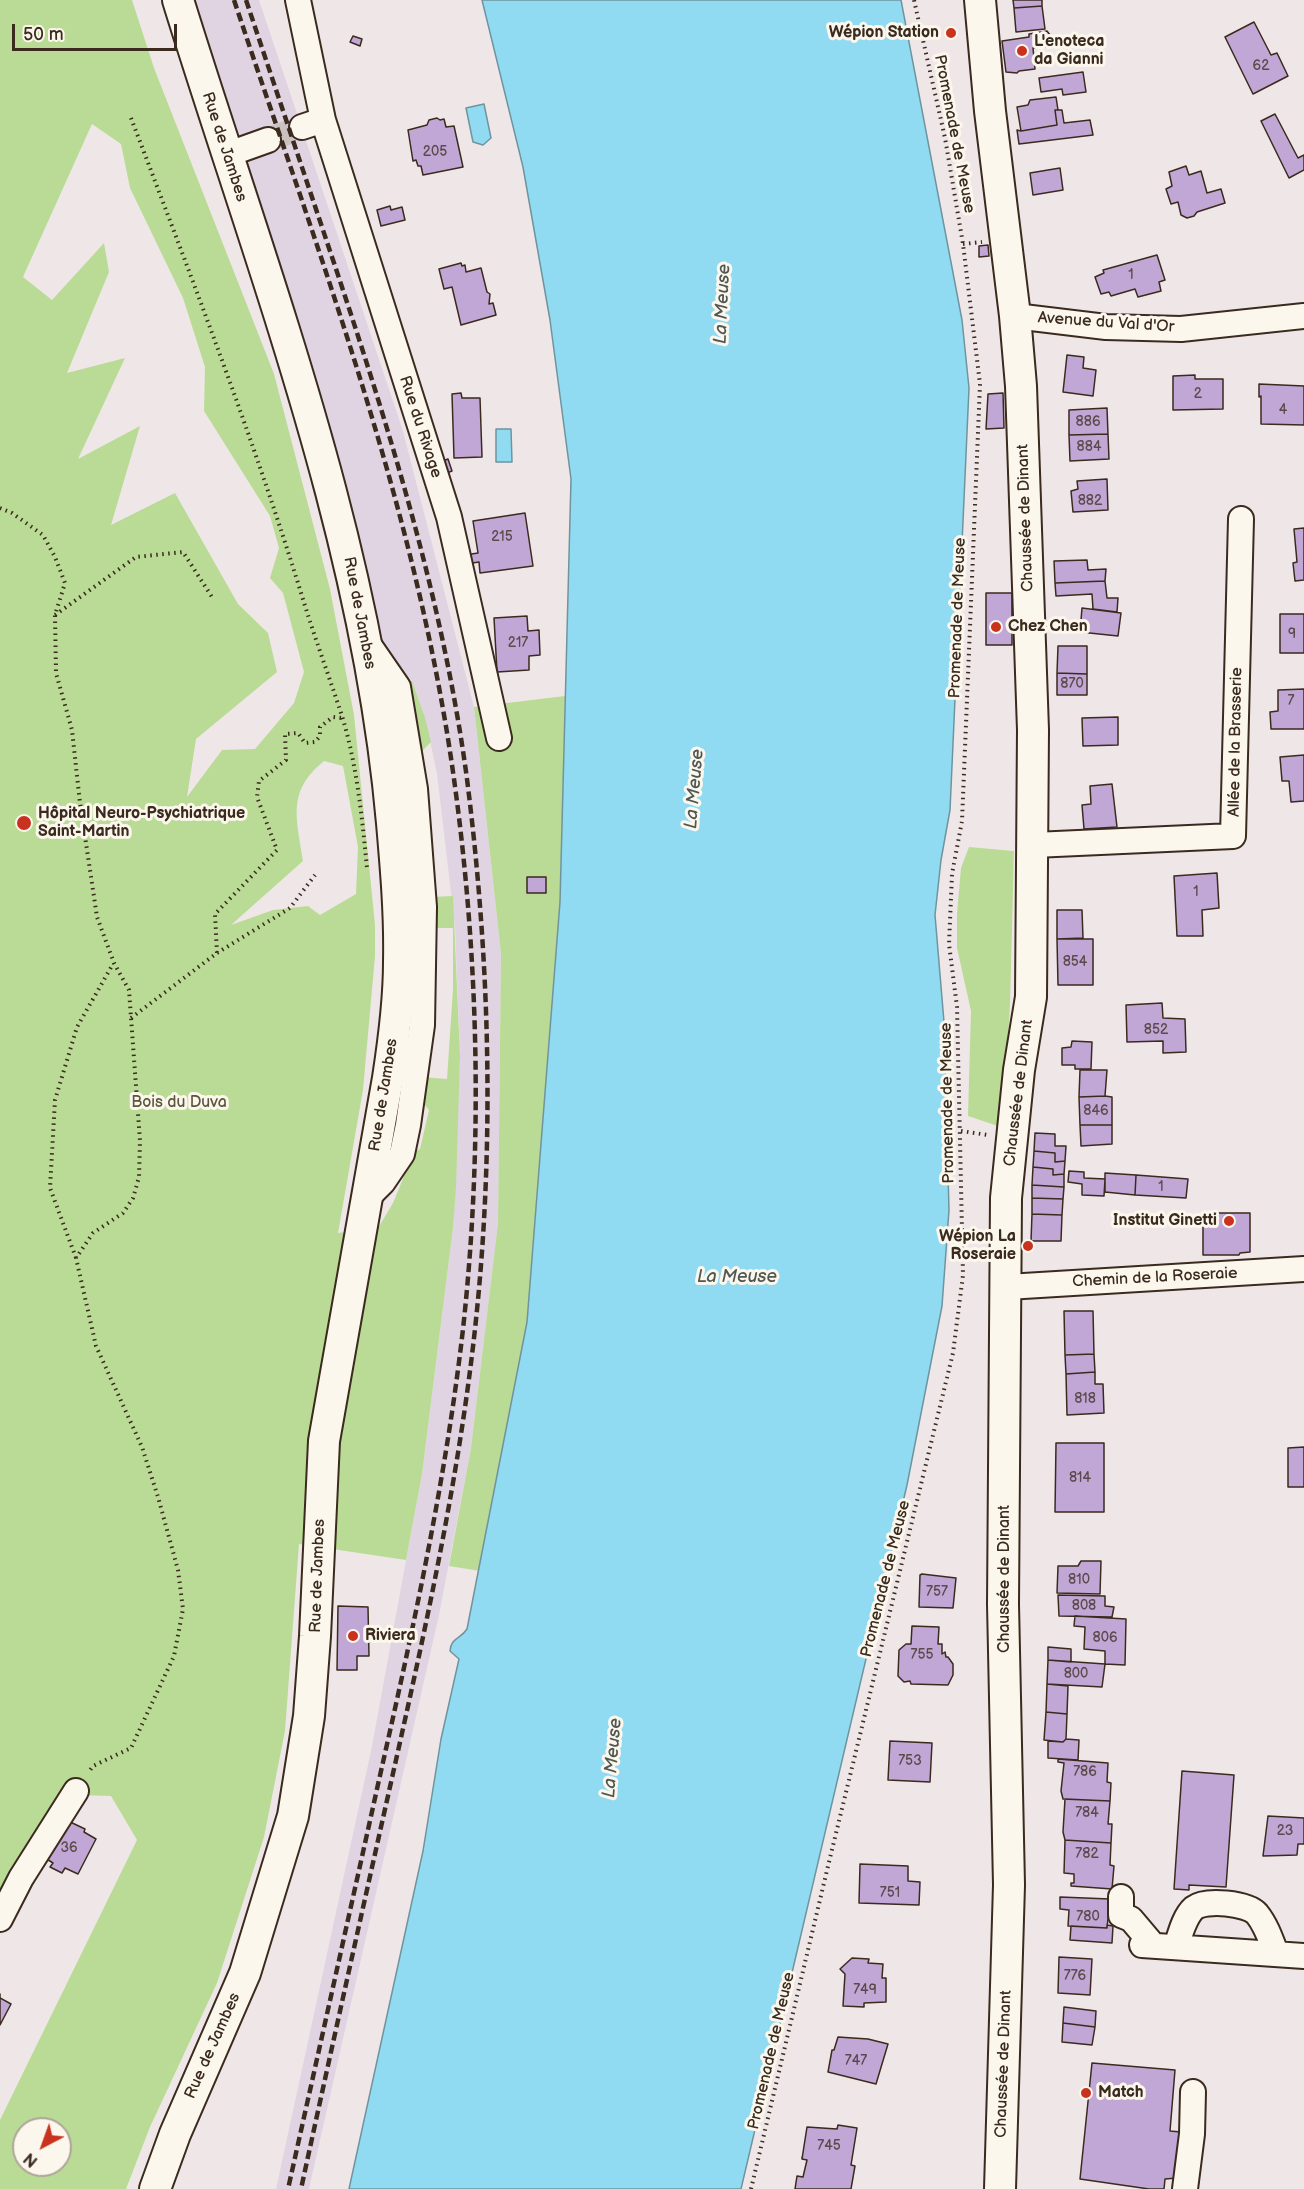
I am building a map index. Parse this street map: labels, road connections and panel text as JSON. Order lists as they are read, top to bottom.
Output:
{
  "streets": {
    "main road": ["Rue de Jambes", "Chaussée de Dinant"],
    "street": [
      "Avenue du Val d'Or",
      "Rue du Rivage",
      "Allée de la Brasserie",
      "Chemin de la Roseraie"
    ],
    "path": ["Promenade de Meuse"]
  },
  "crossings": [
    ["Avenue du Val d'Or", "Chaussée de Dinant"],
    ["Chaussée de Dinant", "Allée de la Brasserie"],
    ["Chaussée de Dinant", "Chemin de la Roseraie"]
  ],
  "water": ["La Meuse"],
  "parks": ["Bois du Duva"],
  "places": [
    "Wépion Station",
    "L'enoteca da Gianni",
    "Chez Chen",
    "Hôpital Neuro-Psychiatrique Saint-Martin",
    "Institut Ginetti",
    "Wépion La Roseraie",
    "Riviera",
    "Match"
  ],
  "house_numbers": [
    "62",
    "205",
    "1",
    "2",
    "4",
    "886",
    "884",
    "882",
    "215",
    "9",
    "217",
    "870",
    "7",
    "1",
    "854",
    "852",
    "846",
    "1",
    "818",
    "814",
    "810",
    "757",
    "808",
    "806",
    "755",
    "800",
    "753",
    "786",
    "784",
    "23",
    "36",
    "782",
    "751",
    "780",
    "776",
    "749",
    "747",
    "745"
  ],
  "scale_bar": "50 m",
  "north": "bottom left"
}
